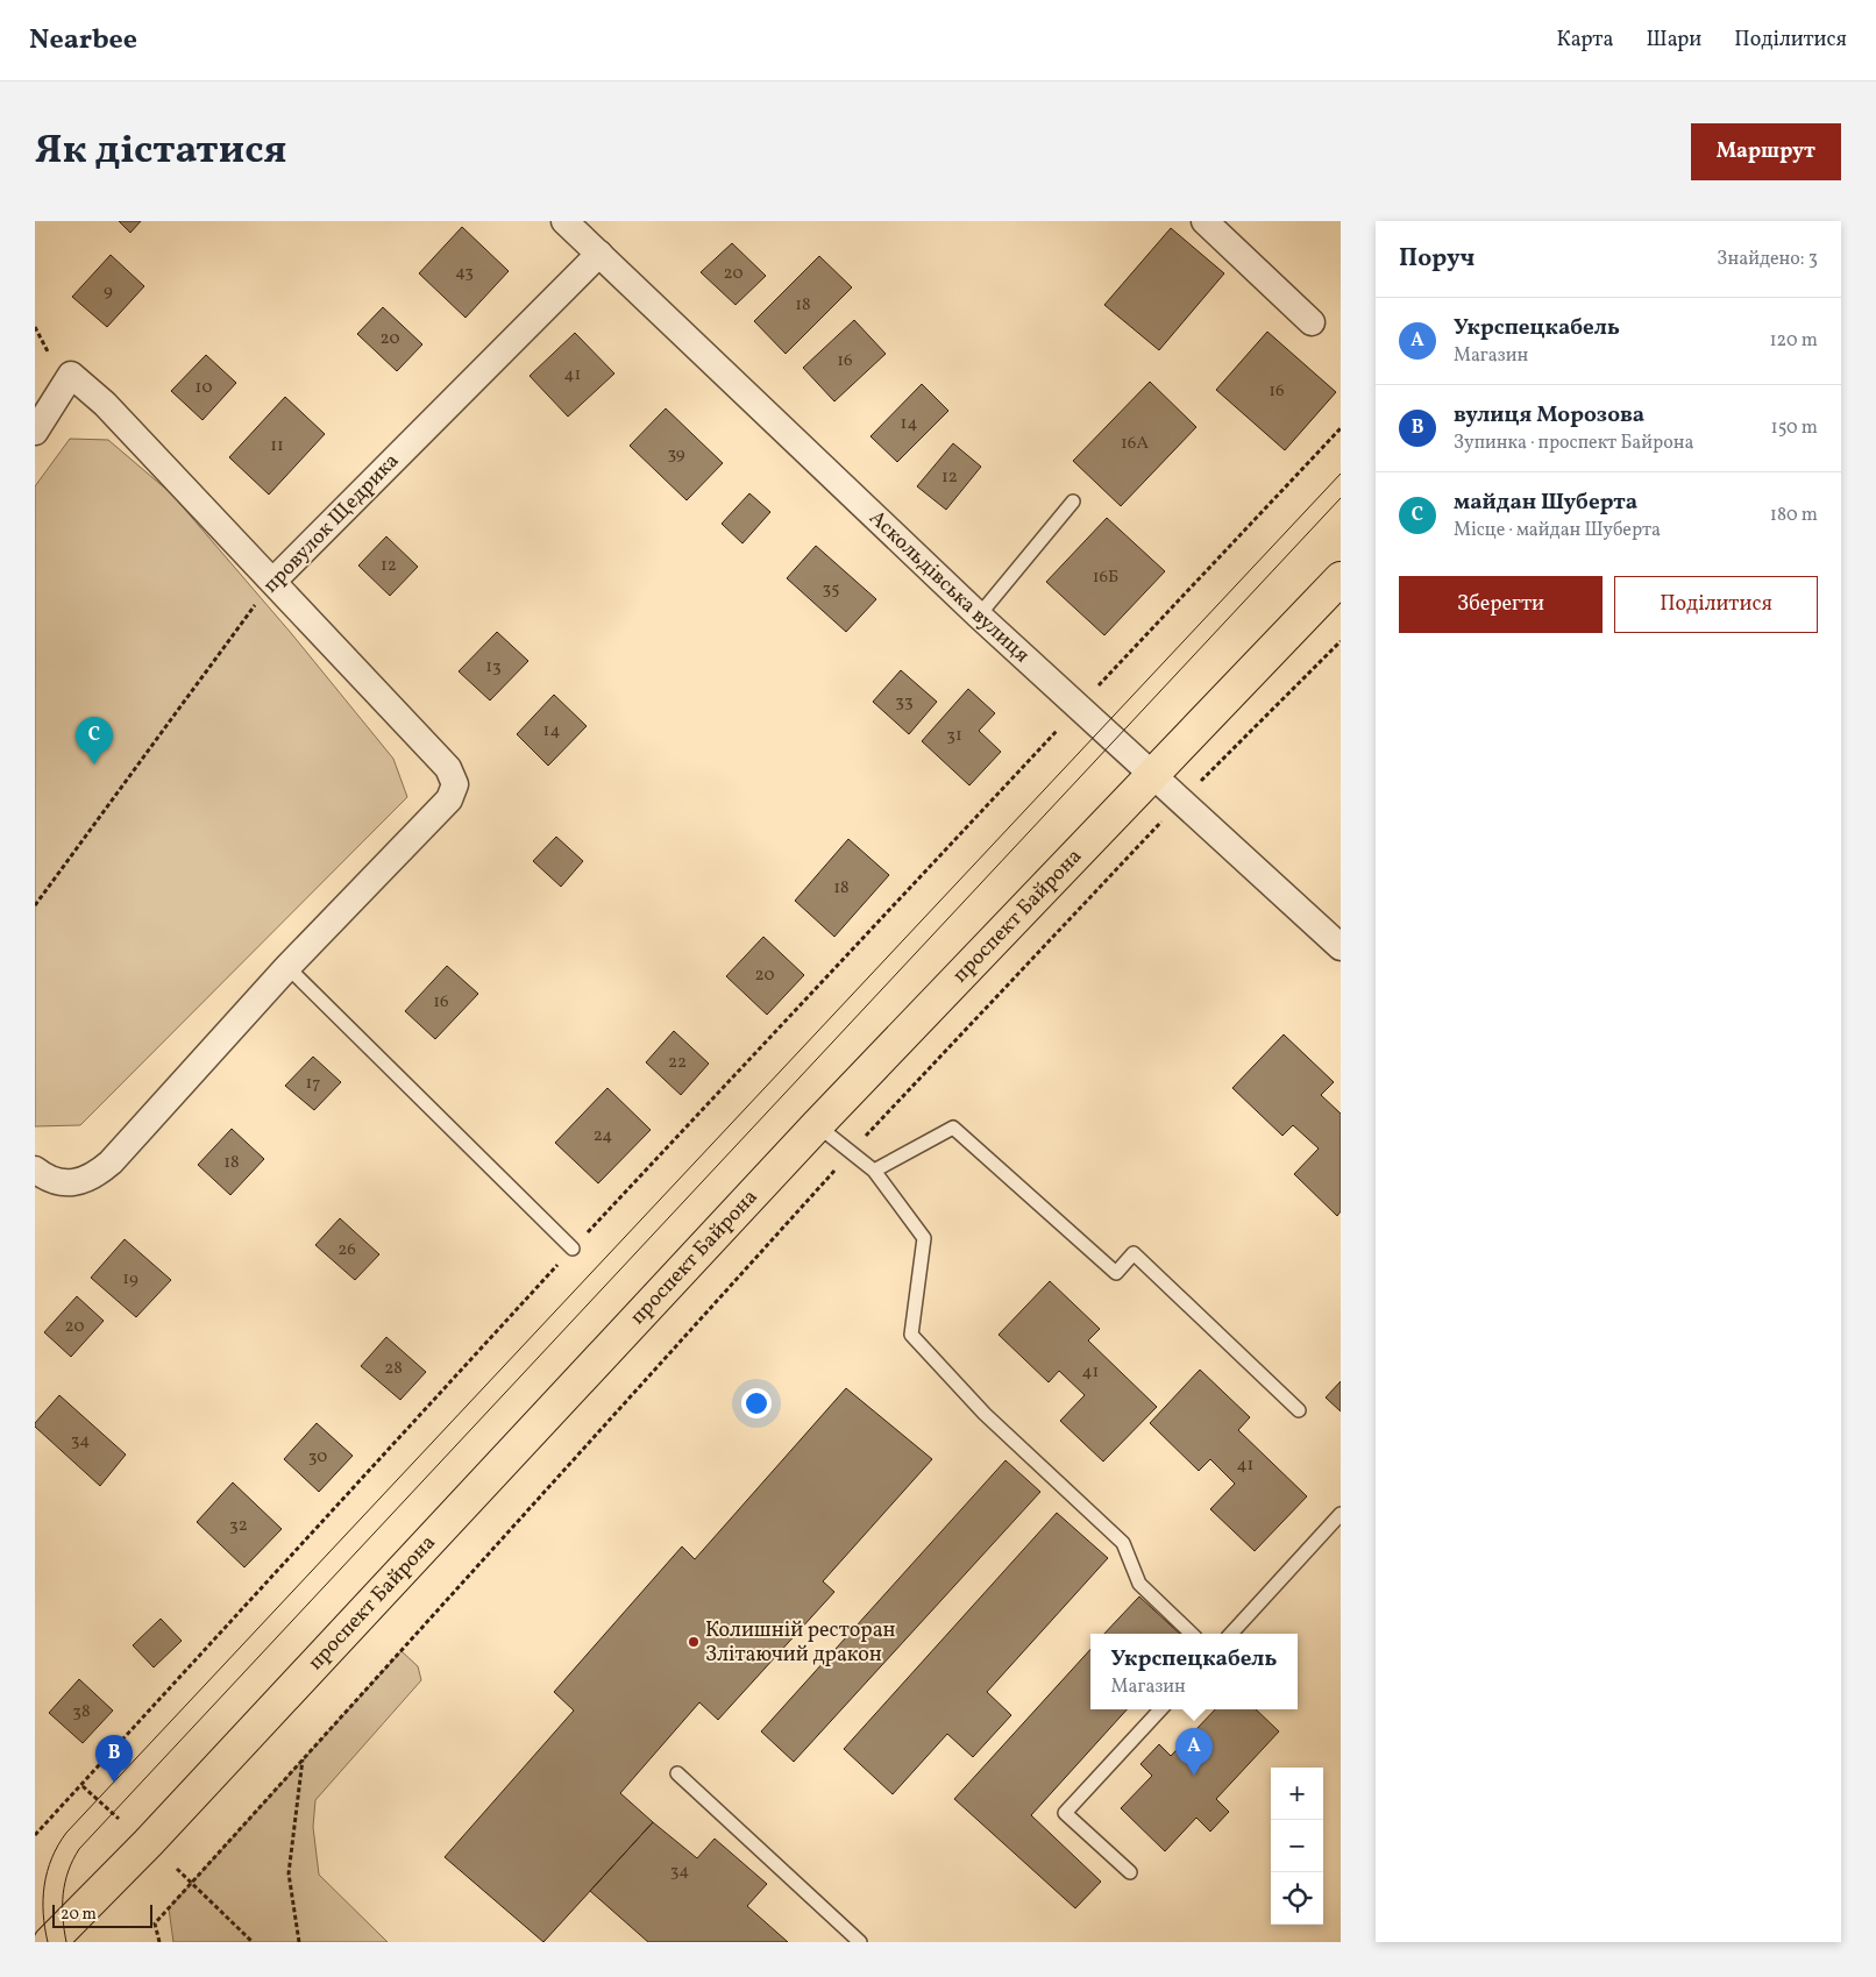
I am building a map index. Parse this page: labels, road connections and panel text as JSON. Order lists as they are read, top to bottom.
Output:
{
  "streets": {
    "main road": ["проспект Байрона"],
    "street": ["провулок Щедрика", "Аскольдівська вулиця"]
  },
  "crossings": [
    ["провулок Щедрика", "Аскольдівська вулиця"],
    ["Аскольдівська вулиця", "проспект Байрона"]
  ],
  "places": ["Колишній ресторан Злітаючий дракон"],
  "house_numbers": [
    "43",
    "20",
    "9",
    "18",
    "20",
    "16",
    "41",
    "10",
    "16",
    "14",
    "16А",
    "11",
    "39",
    "12",
    "12",
    "16Б",
    "35",
    "13",
    "33",
    "14",
    "31",
    "18",
    "20",
    "16",
    "22",
    "17",
    "24",
    "18",
    "26",
    "19",
    "20",
    "28",
    "41",
    "34",
    "30",
    "41",
    "32",
    "38",
    "34"
  ],
  "scale_bar": "20 m",
  "page": {
    "header": "Nearbee",
    "nav": ["Карта", "Шари", "Поділитися"],
    "title": "Як дістатися",
    "buttons": [
      "Маршрут",
      ["Зберегти", "Поділитися"]
    ],
    "heading": ["Поруч", "Знайдено: 3"],
    "list": [
      {
        "mark": "A",
        "name": "Укрспецкабель",
        "note": "Магазин",
        "value": "120 m"
      },
      {
        "mark": "B",
        "name": "вулиця Морозова",
        "note": "Зупинка · проспект Байрона",
        "value": "150 m"
      },
      {
        "mark": "C",
        "name": "майдан Шуберта",
        "note": "Місце · майдан Шуберта",
        "value": "180 m"
      }
    ],
    "pins": ["C", "A", "B"],
    "popup": ["Укрспецкабель", "Магазин"],
    "map_buttons": ["+", "−"],
    "scale": "20 m"
  }
}
